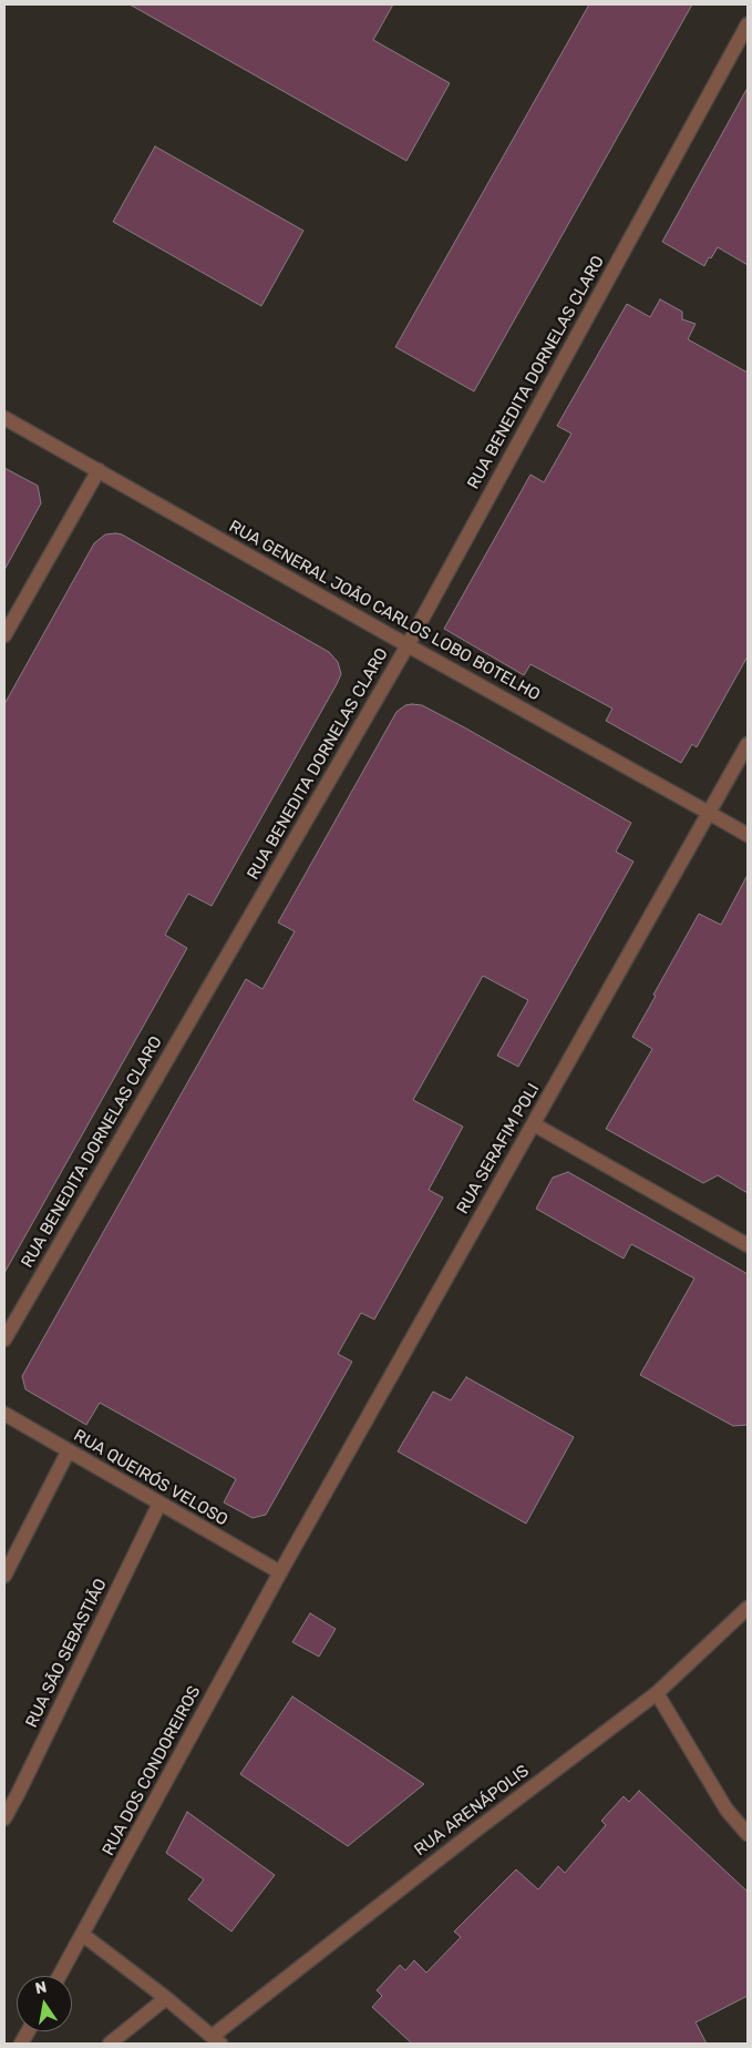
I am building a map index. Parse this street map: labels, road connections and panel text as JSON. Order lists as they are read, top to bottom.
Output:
{
  "streets": {
    "street": [
      "RUA BENEDITA DORNELAS CLARO",
      "RUA GENERAL JOÃO CARLOS LOBO BOTELHO",
      "RUA SERAFIM POLI",
      "RUA QUEIRÓS VELOSO",
      "RUA SÃO SEBASTIÃO",
      "RUA DOS CONDOREIROS",
      "RUA ARENÁPOLIS"
    ]
  },
  "crossings": [
    ["RUA BENEDITA DORNELAS CLARO", "RUA GENERAL JOÃO CARLOS LOBO BOTELHO"],
    ["RUA GENERAL JOÃO CARLOS LOBO BOTELHO", "RUA SERAFIM POLI"],
    ["RUA SERAFIM POLI", "RUA QUEIRÓS VELOSO"],
    ["RUA SERAFIM POLI", "RUA DOS CONDOREIROS"],
    ["RUA QUEIRÓS VELOSO", "RUA SÃO SEBASTIÃO"],
    ["RUA QUEIRÓS VELOSO", "RUA DOS CONDOREIROS"]
  ],
  "north": "top"
}
